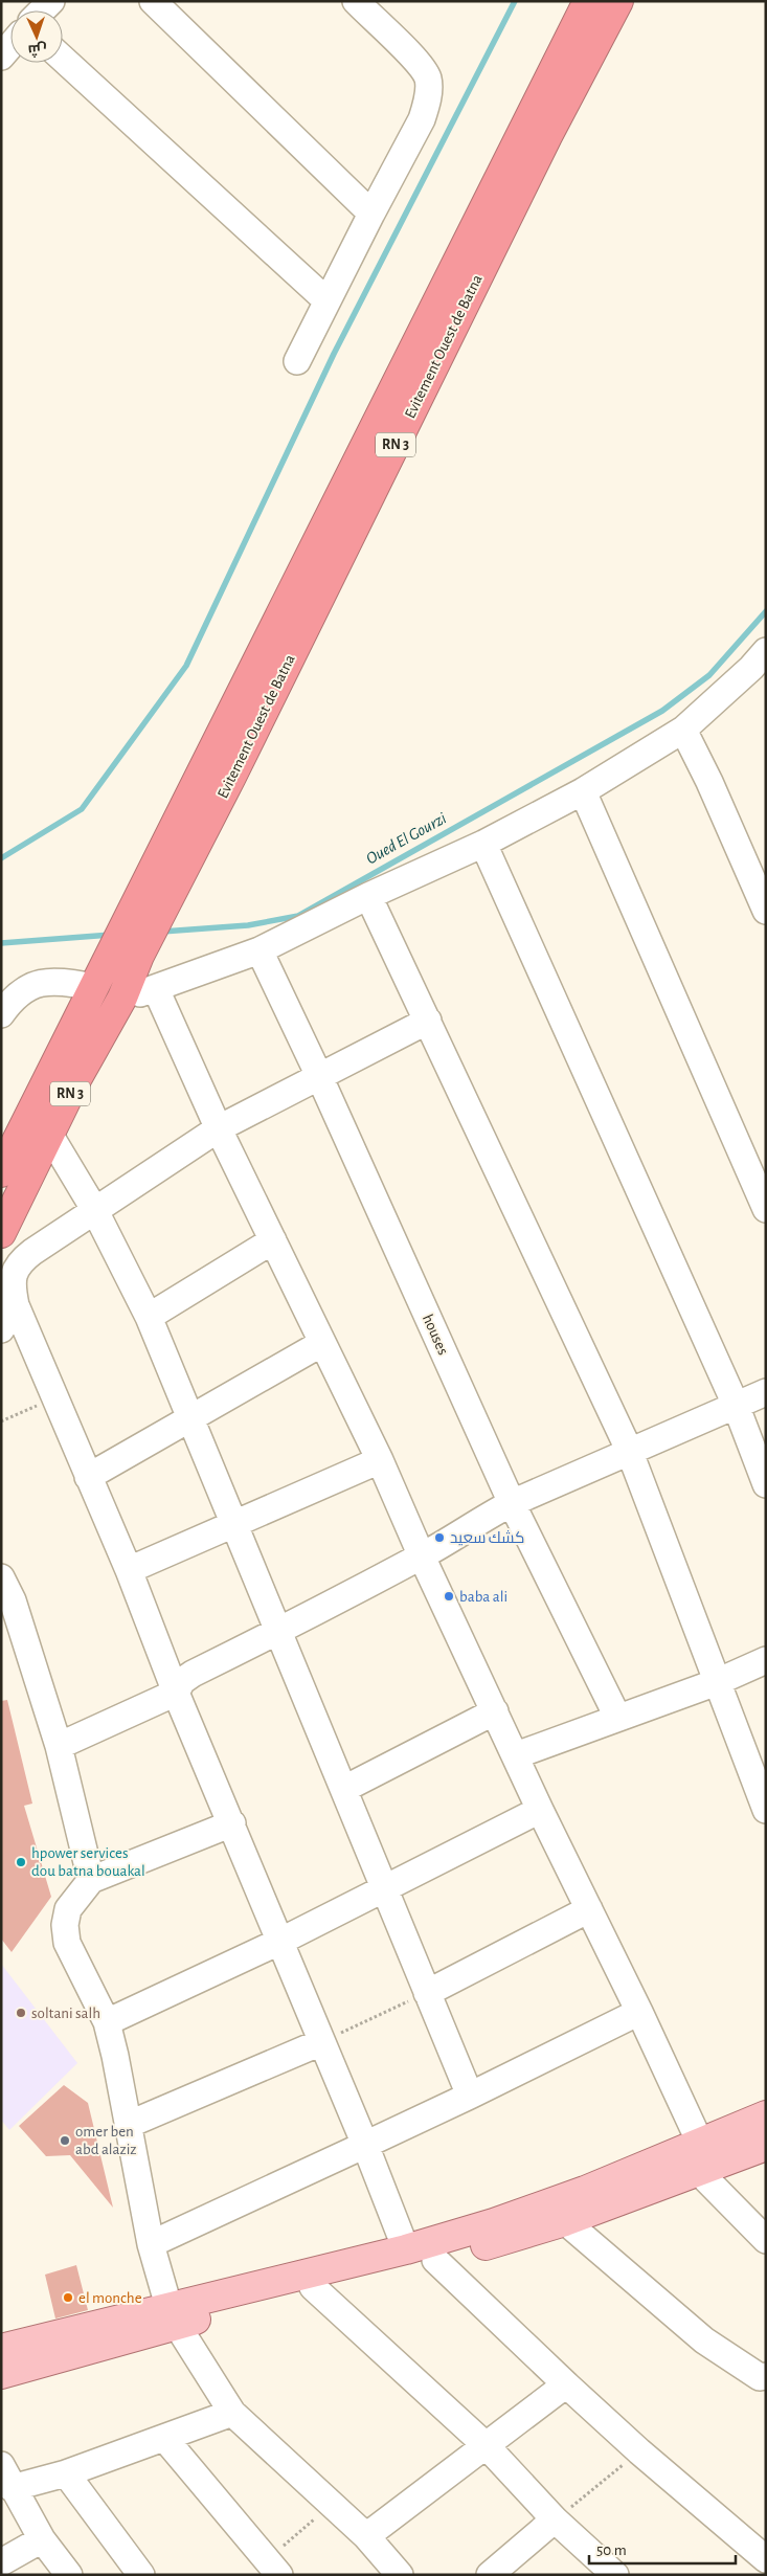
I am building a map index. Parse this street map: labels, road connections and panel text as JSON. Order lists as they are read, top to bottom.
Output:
{
  "streets": {
    "highway": ["Evitement Ouest de Batna", "RN 3"],
    "street": ["houses"]
  },
  "crossings": [
    ["Evitement Ouest de Batna", "RN 3"]
  ],
  "water": ["Oued El Gourzi"],
  "places": [
    "كشك سعيد",
    "baba ali",
    "hpower services dou batna bouakal",
    "soltani salh",
    "omer ben abd alaziz",
    "el monche"
  ],
  "scale_bar": "50 m",
  "north": "bottom"
}
